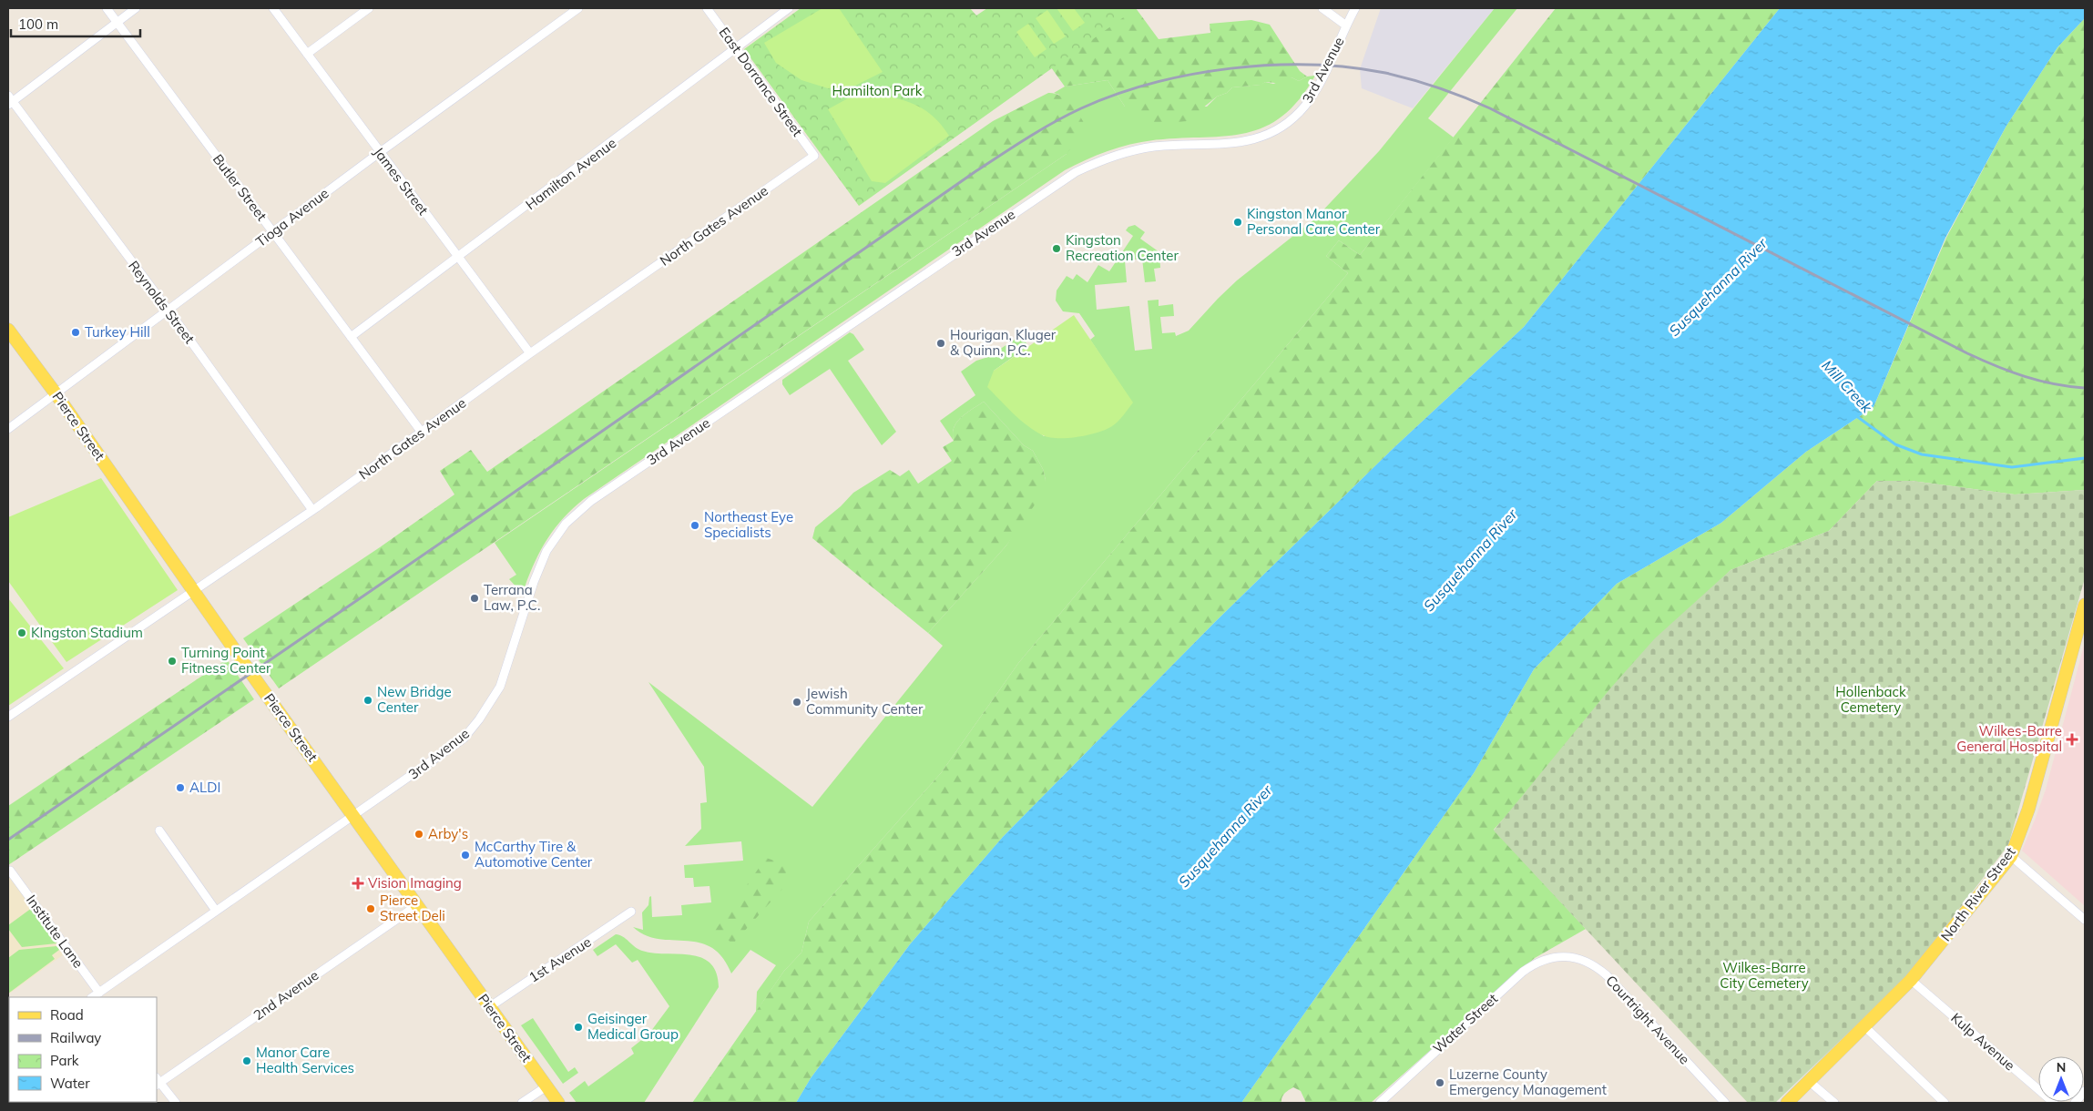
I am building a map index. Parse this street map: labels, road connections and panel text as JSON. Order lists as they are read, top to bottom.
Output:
{
  "streets": {
    "main road": ["Pierce Street", "North River Street"],
    "street": [
      "3rd Avenue",
      "East Dorrance Street",
      "Hamilton Avenue",
      "James Street",
      "Butler Street",
      "Tioga Avenue",
      "North Gates Avenue",
      "Reynolds Street",
      "Institute Lane",
      "1st Avenue",
      "2nd Avenue",
      "Courtright Avenue",
      "Water Street",
      "Kulp Avenue"
    ]
  },
  "crossings": [
    ["3rd Avenue", "Pierce Street"],
    ["3rd Avenue", "Institute Lane"],
    ["East Dorrance Street", "Hamilton Avenue"],
    ["East Dorrance Street", "North Gates Avenue"],
    ["Hamilton Avenue", "James Street"],
    ["Hamilton Avenue", "Butler Street"],
    ["James Street", "Tioga Avenue"],
    ["James Street", "North Gates Avenue"],
    ["Butler Street", "Tioga Avenue"],
    ["Butler Street", "North Gates Avenue"],
    ["Tioga Avenue", "Reynolds Street"],
    ["Tioga Avenue", "Pierce Street"],
    ["North Gates Avenue", "Reynolds Street"],
    ["North Gates Avenue", "Pierce Street"],
    ["Pierce Street", "1st Avenue"],
    ["Pierce Street", "2nd Avenue"],
    ["North River Street", "Kulp Avenue"],
    ["Courtright Avenue", "Water Street"]
  ],
  "water": ["Susquehanna River", "Mill Creek"],
  "parks": ["Hamilton Park", "Hollenback Cemetery", "Wilkes-Barre City Cemetery"],
  "places": {
    "other": [
      "Kingston Manor Personal Care Center",
      "Kingston Recreation Center",
      "Turkey Hill",
      "Hourigan, Kluger & Quinn, P.C.",
      "Northeast Eye Specialists",
      "Terrana Law, P.C.",
      "KIngston Stadium",
      "Turning Point Fitness Center",
      "New Bridge Center",
      "Jewish Community Center",
      "ALDI",
      "Arby's",
      "McCarthy Tire & Automotive Center",
      "Pierce Street Deli",
      "Geisinger Medical Group",
      "Manor Care Health Services",
      "Luzerne County Emergency Management"
    ],
    "health": ["Wilkes-Barre General Hospital", "Vision Imaging"]
  },
  "legend": [
    "Road",
    "Railway",
    "Park",
    "Water"
  ],
  "scale_bar": "100 m",
  "north": "top"
}
